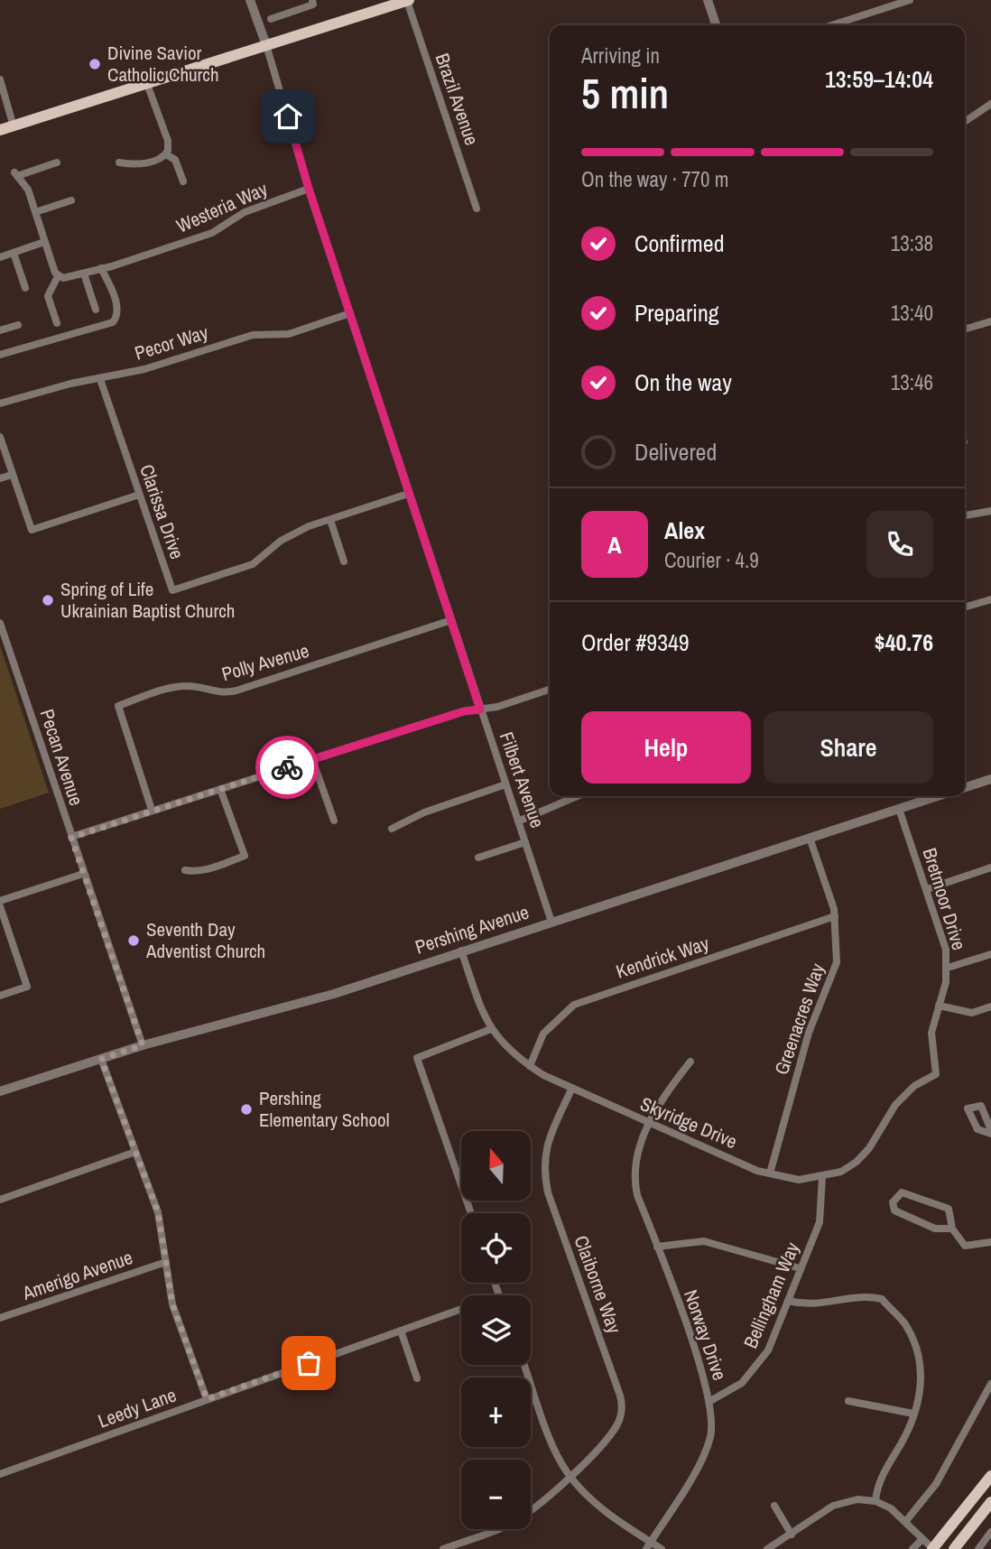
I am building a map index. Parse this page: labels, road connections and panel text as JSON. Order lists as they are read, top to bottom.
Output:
{
  "streets": {
    "street": [
      "Brazil Avenue",
      "Westeria Way",
      "Pecor Way",
      "Clarissa Drive",
      "Polly Avenue",
      "Pecan Avenue",
      "Filbert Avenue",
      "Bretmoor Drive",
      "Pershing Avenue",
      "Kendrick Way",
      "Greenacres Way",
      "Skyridge Drive",
      "Amerigo Avenue",
      "Claiborne Way",
      "Bellingham Way",
      "Norway Drive",
      "Leedy Lane"
    ]
  },
  "crossings": [
    ["Westeria Way", "Filbert Avenue"],
    ["Pecor Way", "Clarissa Drive"],
    ["Pecor Way", "Filbert Avenue"],
    ["Clarissa Drive", "Filbert Avenue"],
    ["Polly Avenue", "Filbert Avenue"],
    ["Pecan Avenue", "Pershing Avenue"],
    ["Filbert Avenue", "Pershing Avenue"],
    ["Bretmoor Drive", "Pershing Avenue"],
    ["Bretmoor Drive", "Skyridge Drive"],
    ["Pershing Avenue", "Greenacres Way"],
    ["Pershing Avenue", "Skyridge Drive"],
    ["Kendrick Way", "Greenacres Way"],
    ["Kendrick Way", "Skyridge Drive"],
    ["Greenacres Way", "Skyridge Drive"],
    ["Skyridge Drive", "Claiborne Way"],
    ["Skyridge Drive", "Bellingham Way"],
    ["Skyridge Drive", "Norway Drive"],
    ["Bellingham Way", "Norway Drive"]
  ],
  "places": [
    "Divine Savior Catholic Church",
    "Spring of Life Ukrainian Baptist Church",
    "Seventh Day Adventist Church",
    "Pershing Elementary School"
  ],
  "north": "top",
  "page": {
    "heading": ["5 min", "Arriving in", "13:59–14:04"],
    "panel": [
      "Alex",
      "Courier · 4.9",
      "Order #9349",
      "$40.76"
    ],
    "bar": "On the way · 770 m",
    "list": [
      ["Confirmed", "13:38"],
      ["Preparing", "13:40"],
      ["On the way", "13:46"],
      "Delivered"
    ],
    "round": "A",
    "buttons": ["Help", "Share"],
    "map_buttons": ["+", "−"]
  }
}
